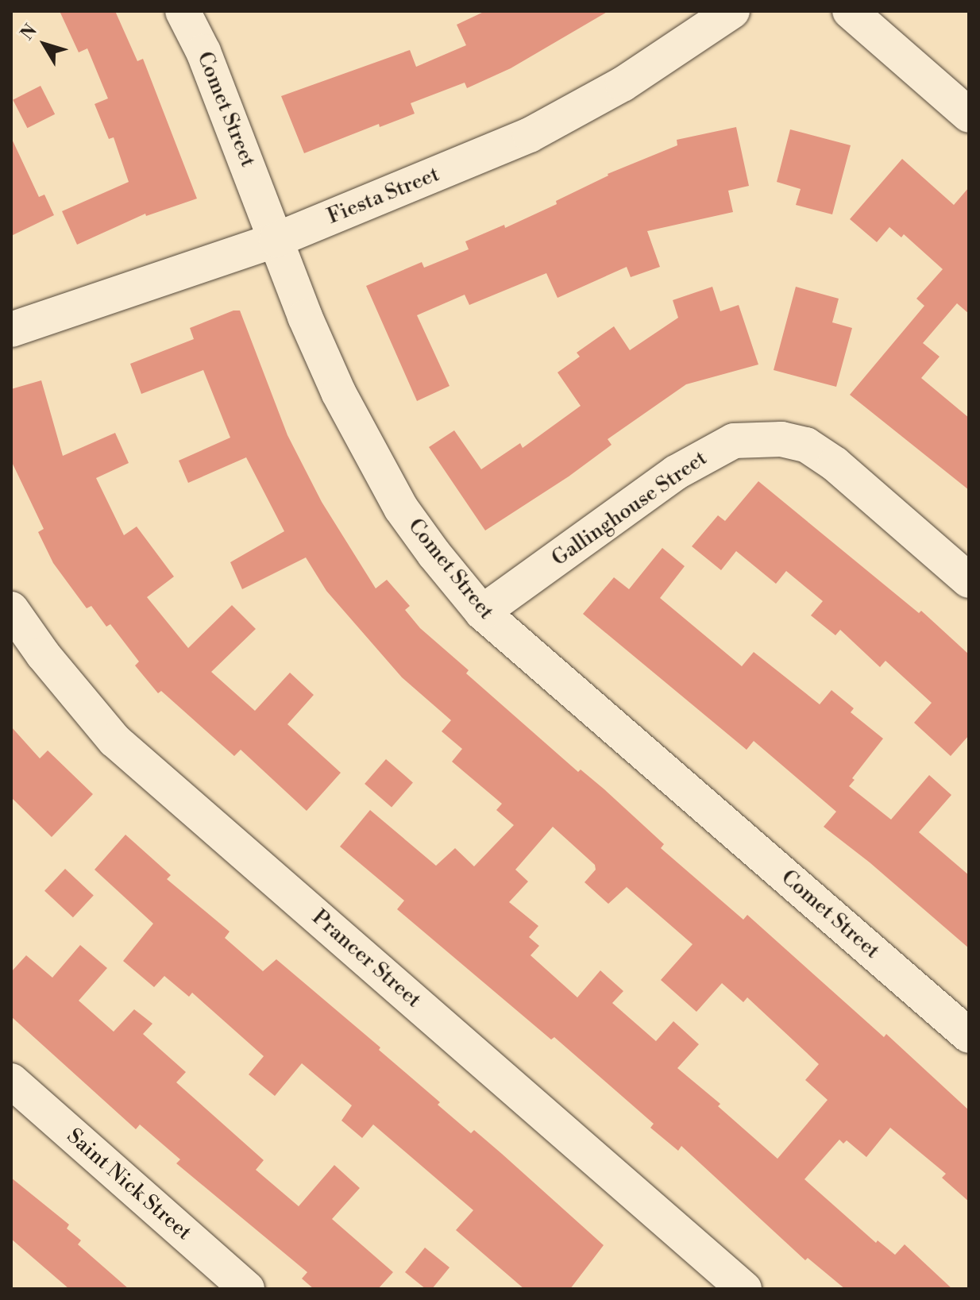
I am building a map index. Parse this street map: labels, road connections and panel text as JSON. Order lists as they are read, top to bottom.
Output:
{
  "streets": {
    "street": [
      "Comet Street",
      "Fiesta Street",
      "Gallinghouse Street",
      "Prancer Street",
      "Saint Nick Street"
    ]
  },
  "crossings": [
    ["Comet Street", "Fiesta Street"],
    ["Comet Street", "Gallinghouse Street"]
  ],
  "north": "top left"
}
